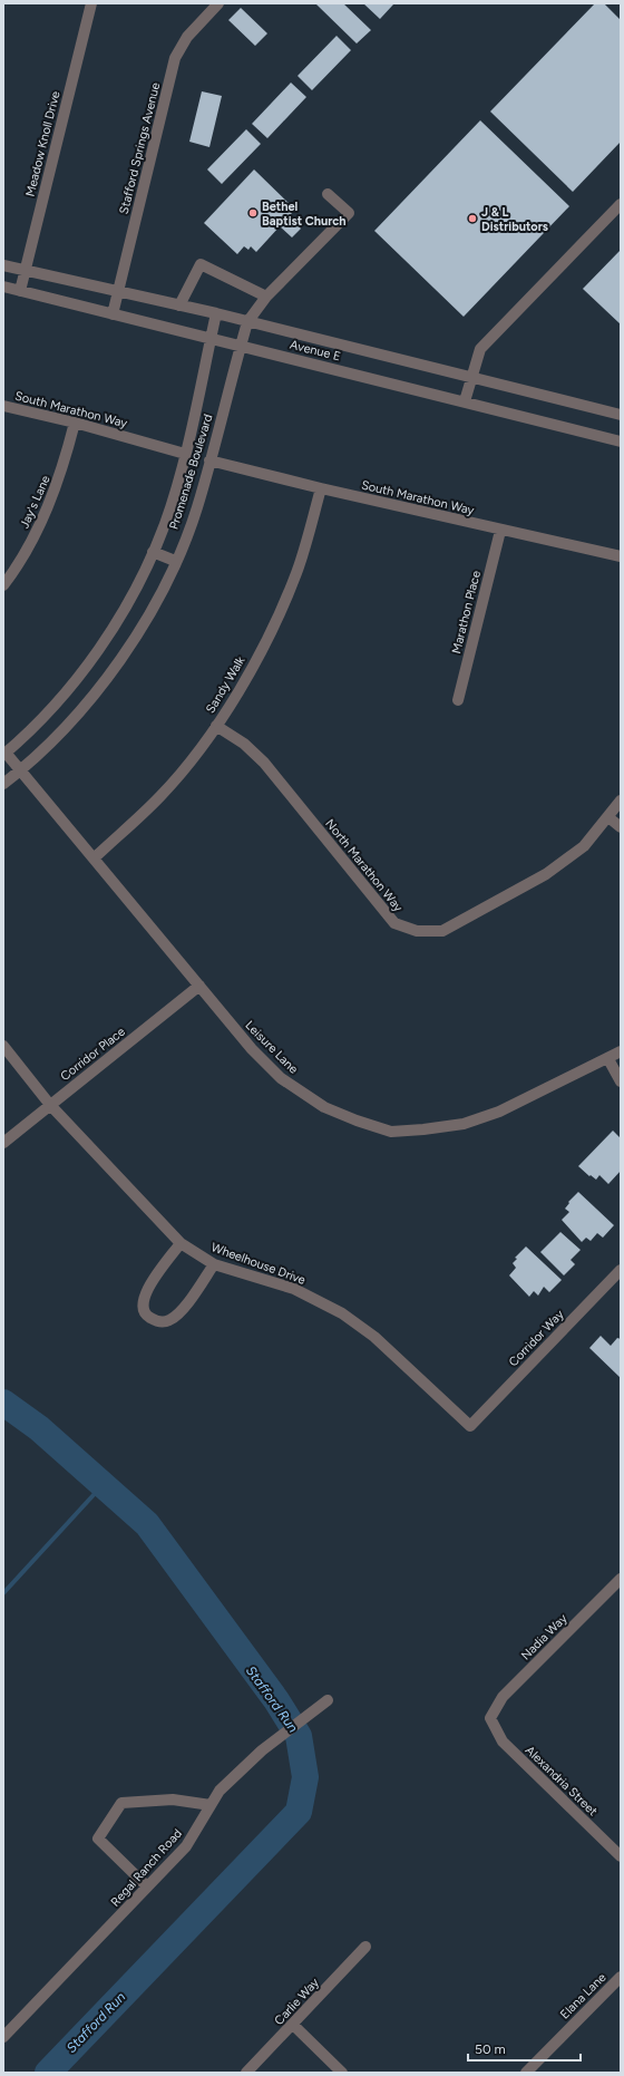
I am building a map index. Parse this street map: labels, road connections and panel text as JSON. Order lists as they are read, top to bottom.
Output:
{
  "streets": {
    "street": [
      "Meadow Knoll Drive",
      "Stafford Springs Avenue",
      "Avenue E",
      "South Marathon Way",
      "Promenade Boulevard",
      "Jay's Lane",
      "Marathon Place",
      "Sandy Walk",
      "North Marathon Way",
      "Leisure Lane",
      "Corridor Place",
      "Wheelhouse Drive",
      "Corridor Way",
      "Nadia Way",
      "Alexandria Street",
      "Regal Ranch Road",
      "Elana Lane",
      "Carlie Way"
    ]
  },
  "crossings": [
    ["Meadow Knoll Drive", "Avenue E"],
    ["Stafford Springs Avenue", "Avenue E"],
    ["Avenue E", "Promenade Boulevard"],
    ["South Marathon Way", "Promenade Boulevard"],
    ["South Marathon Way", "Jay's Lane"],
    ["South Marathon Way", "Marathon Place"],
    ["South Marathon Way", "Sandy Walk"],
    ["Promenade Boulevard", "Leisure Lane"],
    ["Sandy Walk", "North Marathon Way"],
    ["Sandy Walk", "Leisure Lane"],
    ["Leisure Lane", "Corridor Place"],
    ["Corridor Place", "Wheelhouse Drive"],
    ["Wheelhouse Drive", "Corridor Way"],
    ["Nadia Way", "Alexandria Street"]
  ],
  "water": ["Stafford Run"],
  "places": ["Bethel Baptist Church", "J & L Distributors"],
  "scale_bar": "50 m"
}
